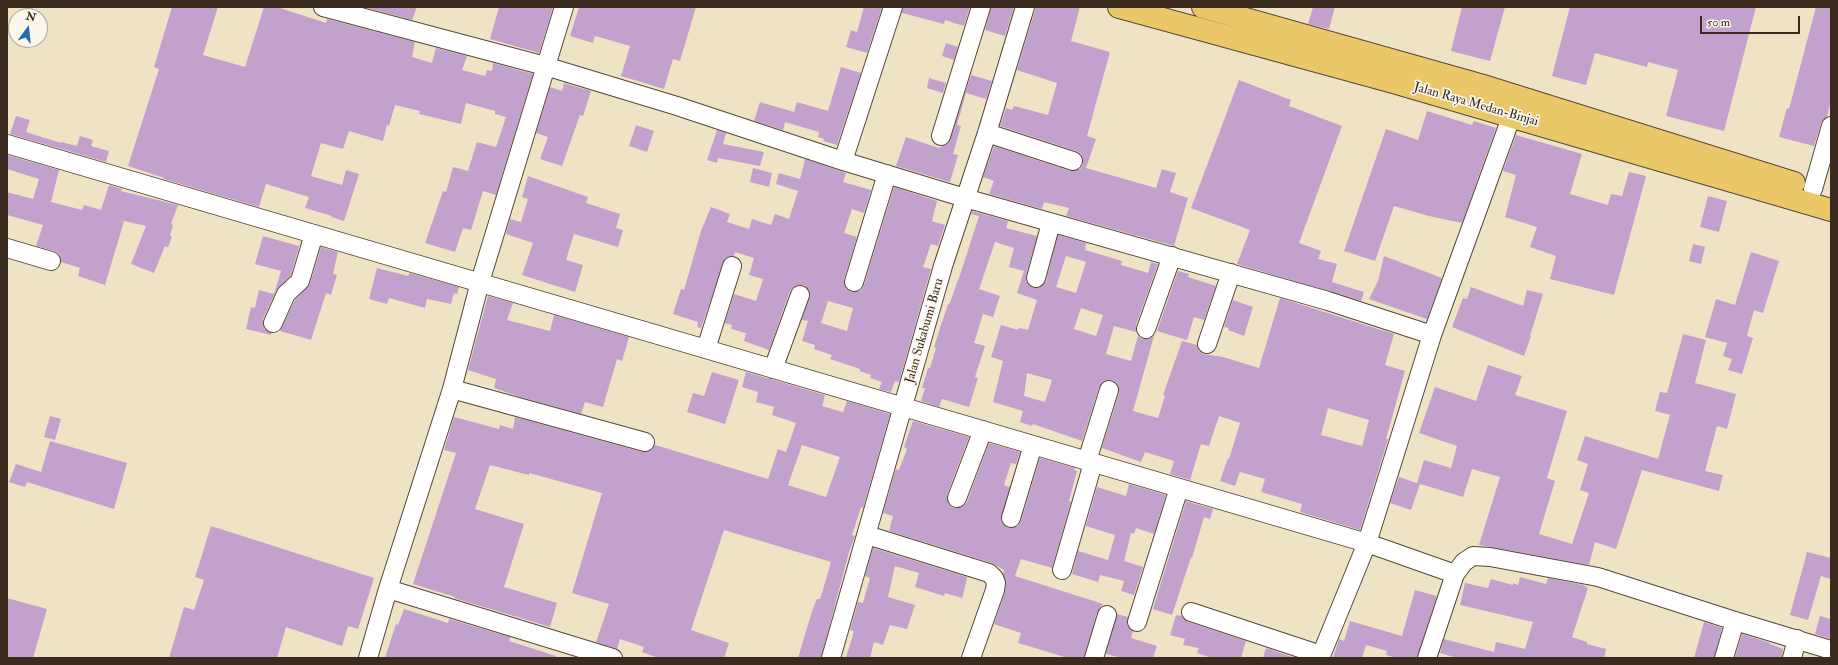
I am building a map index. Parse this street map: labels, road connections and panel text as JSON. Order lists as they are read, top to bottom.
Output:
{
  "streets": {
    "highway": ["Jalan Raya Medan-Binjai"],
    "street": ["Jalan Sukabumi Baru"]
  },
  "scale_bar": "50 m",
  "north": "top"
}
